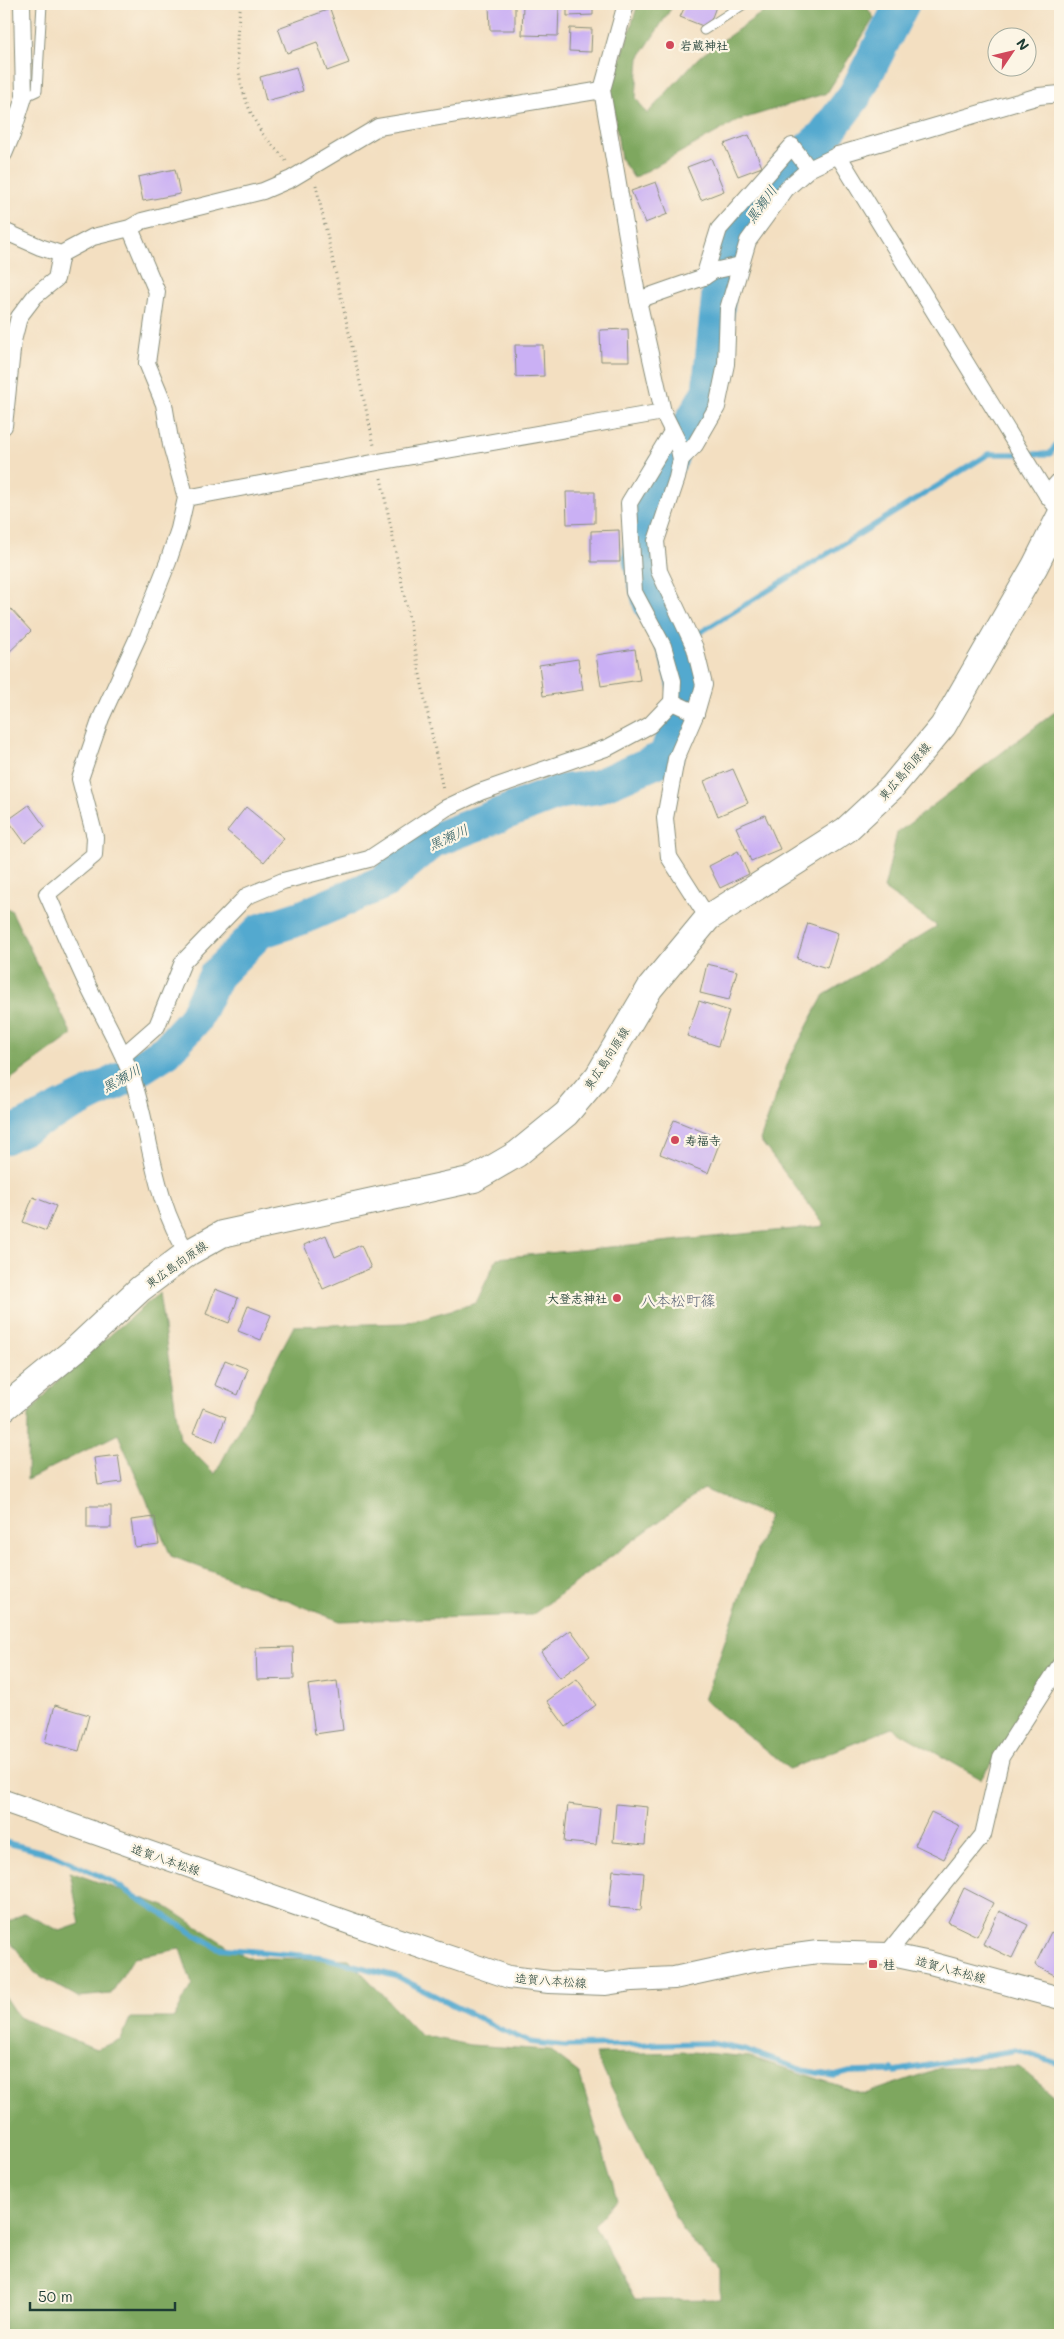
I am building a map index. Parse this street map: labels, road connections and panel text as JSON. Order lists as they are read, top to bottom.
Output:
{
  "streets": {
    "main road": ["東広島向原線", "造賀八本松線"]
  },
  "districts": ["八本松町篠"],
  "water": ["黒瀬川"],
  "places": {
    "other": ["岩蔵神社", "寿福寺", "大登志神社"],
    "transit": ["桂"]
  },
  "scale_bar": "50 m",
  "north": "top right"
}
